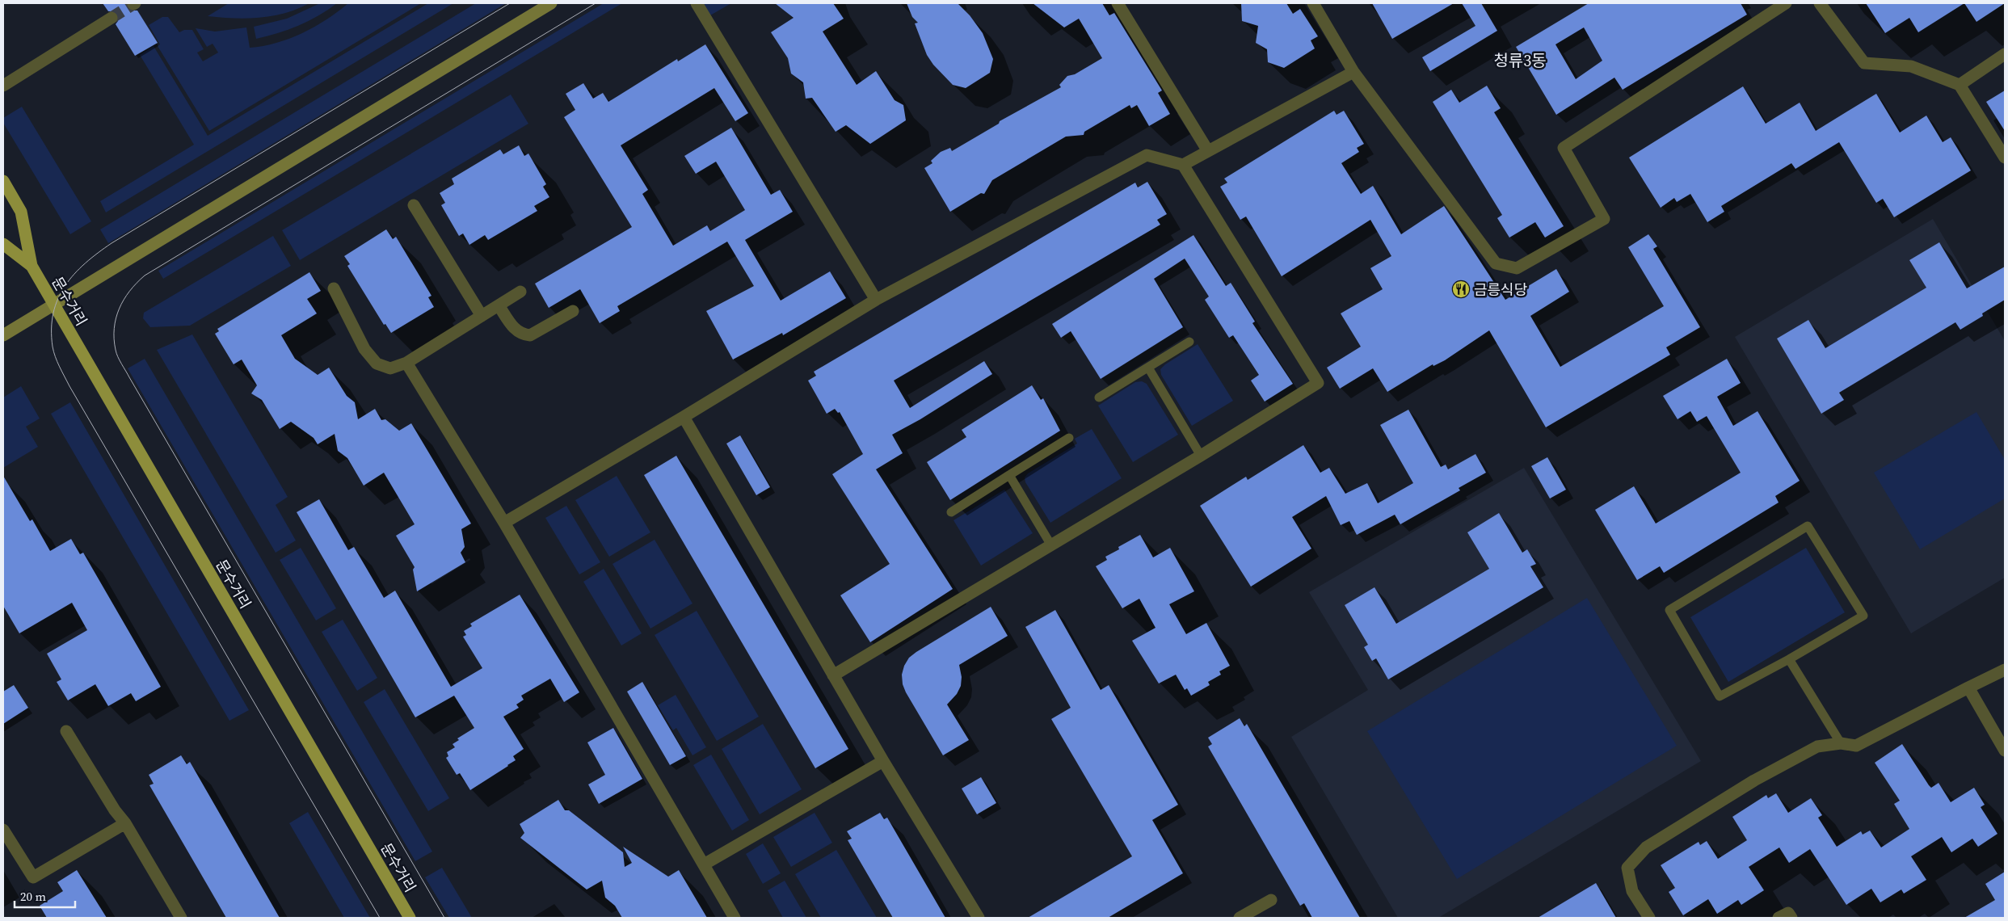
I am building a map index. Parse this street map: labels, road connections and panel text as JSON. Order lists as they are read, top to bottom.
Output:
{
  "streets": {
    "main road": ["문수거리"]
  },
  "districts": ["청류3동"],
  "places": {
    "restaurant": ["금릉식당"]
  },
  "scale_bar": "20 m"
}
